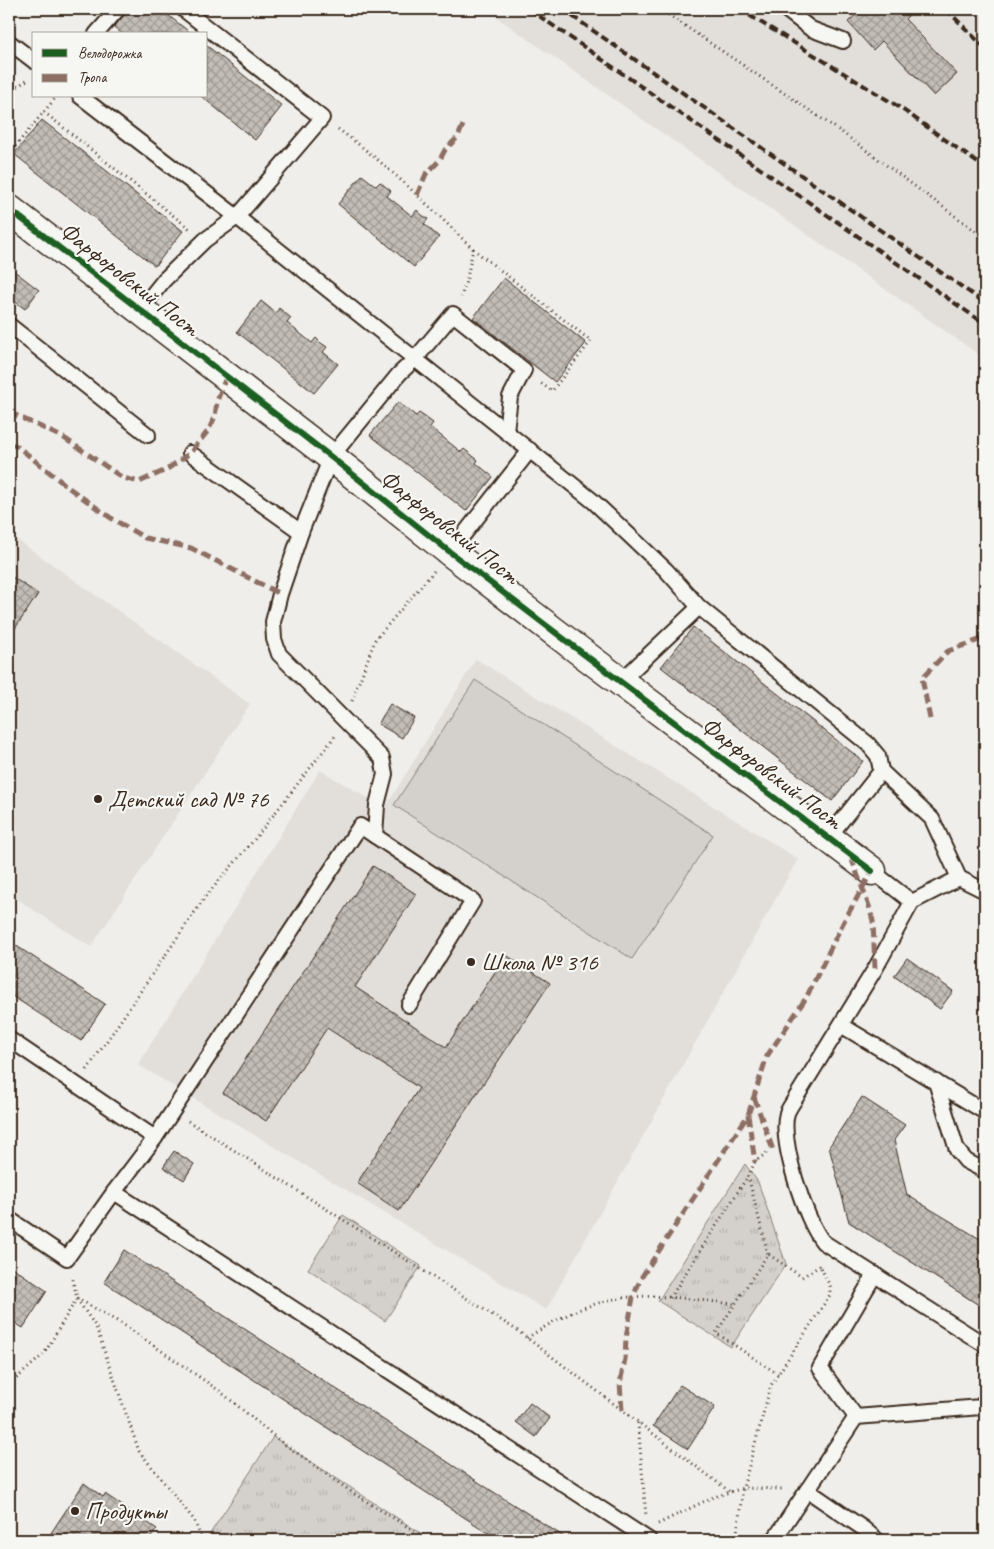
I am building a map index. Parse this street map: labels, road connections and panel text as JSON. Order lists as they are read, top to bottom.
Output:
{
  "streets": {
    "street": ["Фарфоровский Пост"]
  },
  "places": ["Детский сад № 76", "Школа № 316", "Продукты"],
  "legend": ["Велодорожка", "Тропа"]
}
